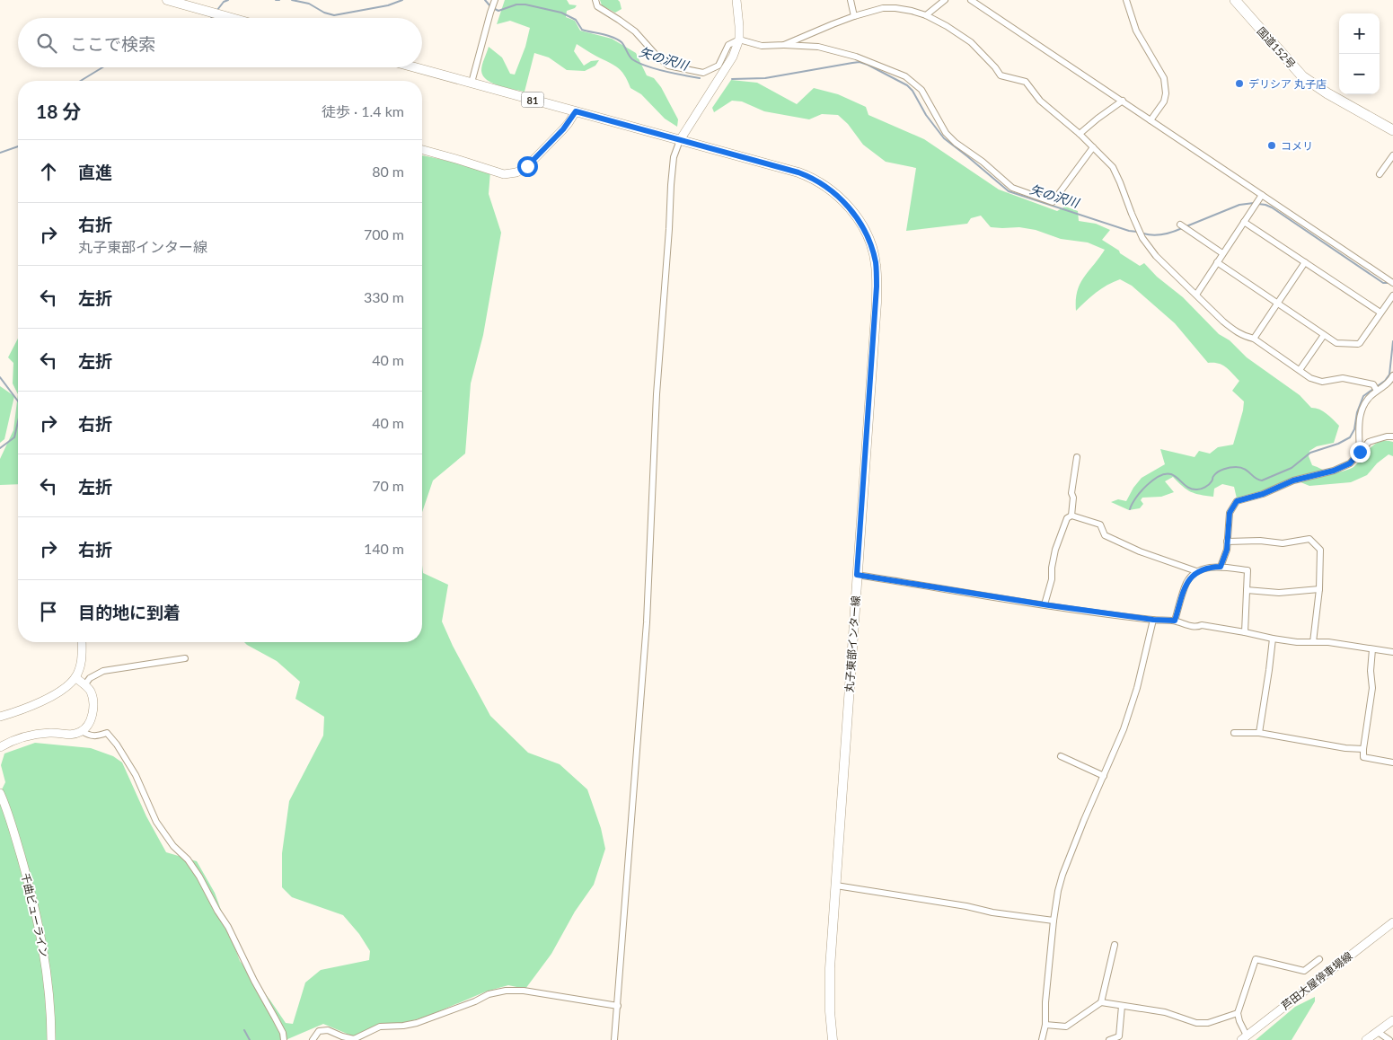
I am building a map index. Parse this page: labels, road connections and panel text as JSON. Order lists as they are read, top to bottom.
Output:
{
  "streets": {
    "highway": ["国道152号"],
    "main road": ["81", "丸子東部インター線"],
    "street": ["千曲ビューライン", "芦田大屋停車場線"]
  },
  "water": ["矢の沢川"],
  "places": ["デリシア 丸子店", "コメリ"],
  "page": {
    "map_buttons": ["+", "−"],
    "search": "ここで検索",
    "heading": ["18 分", "徒歩 · 1.4 km"],
    "list": [
      ["直進", "80 m"],
      ["右折", "丸子東部インター線", "700 m"],
      ["左折", "330 m"],
      ["左折", "40 m"],
      ["右折", "40 m"],
      ["左折", "70 m"],
      ["右折", "140 m"],
      "目的地に到着"
    ]
  }
}
